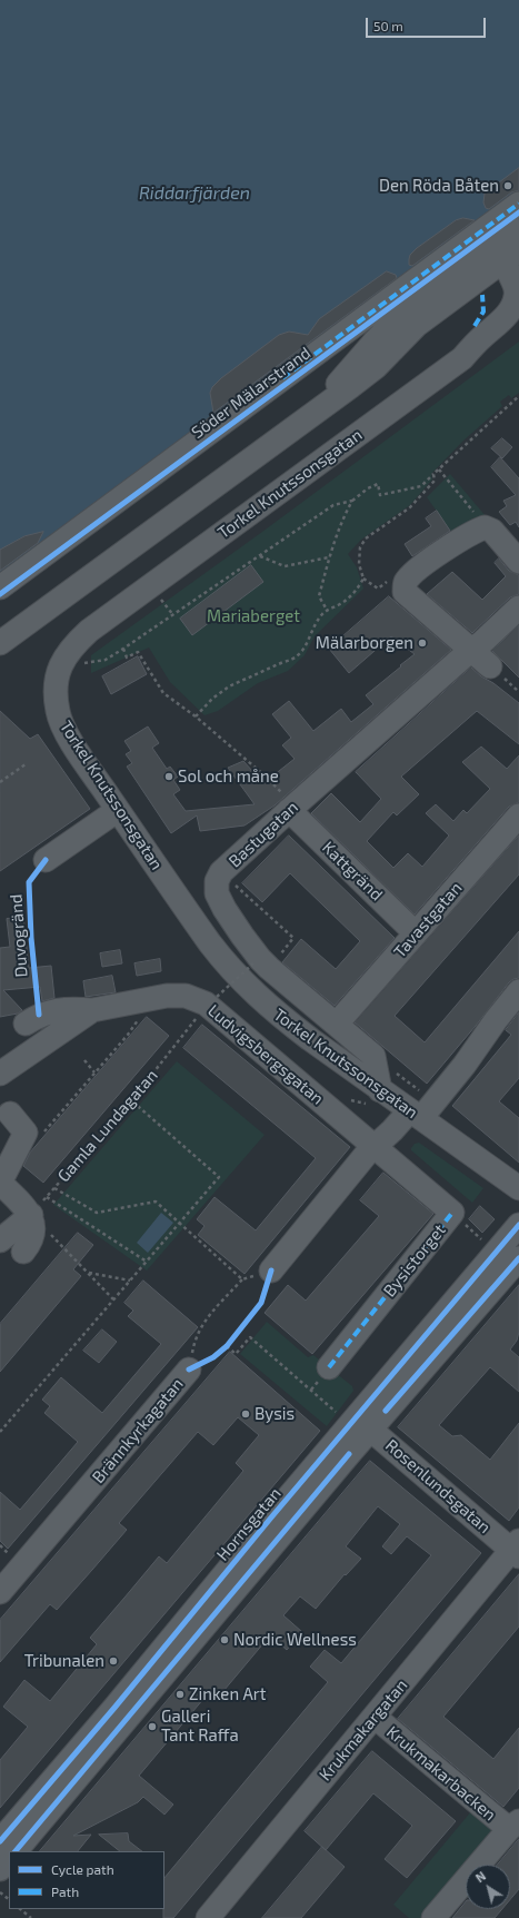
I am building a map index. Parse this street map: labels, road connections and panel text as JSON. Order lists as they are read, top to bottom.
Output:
{
  "streets": {
    "street": [
      "Torkel Knutssonsgatan",
      "Bastugatan",
      "Kattgränd",
      "Tavastgatan",
      "Ludvigsbergsgatan",
      "Bysistorget",
      "Brännkyrkagatan",
      "Rosenlundsgatan",
      "Hornsgatan",
      "Krukmakargatan",
      "Krukmakarbacken"
    ],
    "path": ["Gamla Lundagatan"],
    "cycle path": ["Söder Mälarstrand", "Duvogränd"]
  },
  "crossings": [
    ["Bastugatan", "Kattgränd"],
    ["Bastugatan", "Tavastgatan"],
    ["Bastugatan", "Gamla Lundagatan"],
    ["Kattgränd", "Tavastgatan"],
    ["Ludvigsbergsgatan", "Gamla Lundagatan"],
    ["Ludvigsbergsgatan", "Bysistorget"],
    ["Rosenlundsgatan", "Hornsgatan"],
    ["Rosenlundsgatan", "Krukmakargatan"],
    ["Krukmakargatan", "Krukmakarbacken"]
  ],
  "water": ["Riddarfjärden"],
  "parks": ["Mariaberget"],
  "places": [
    "Den Röda Båten",
    "Mälarborgen",
    "Sol och måne",
    "Bysis",
    "Nordic Wellness",
    "Tribunalen",
    "Zinken Art",
    "Galleri Tant Raffa"
  ],
  "legend": ["Cycle path", "Path"],
  "scale_bar": "50 m",
  "north": "top left"
}
